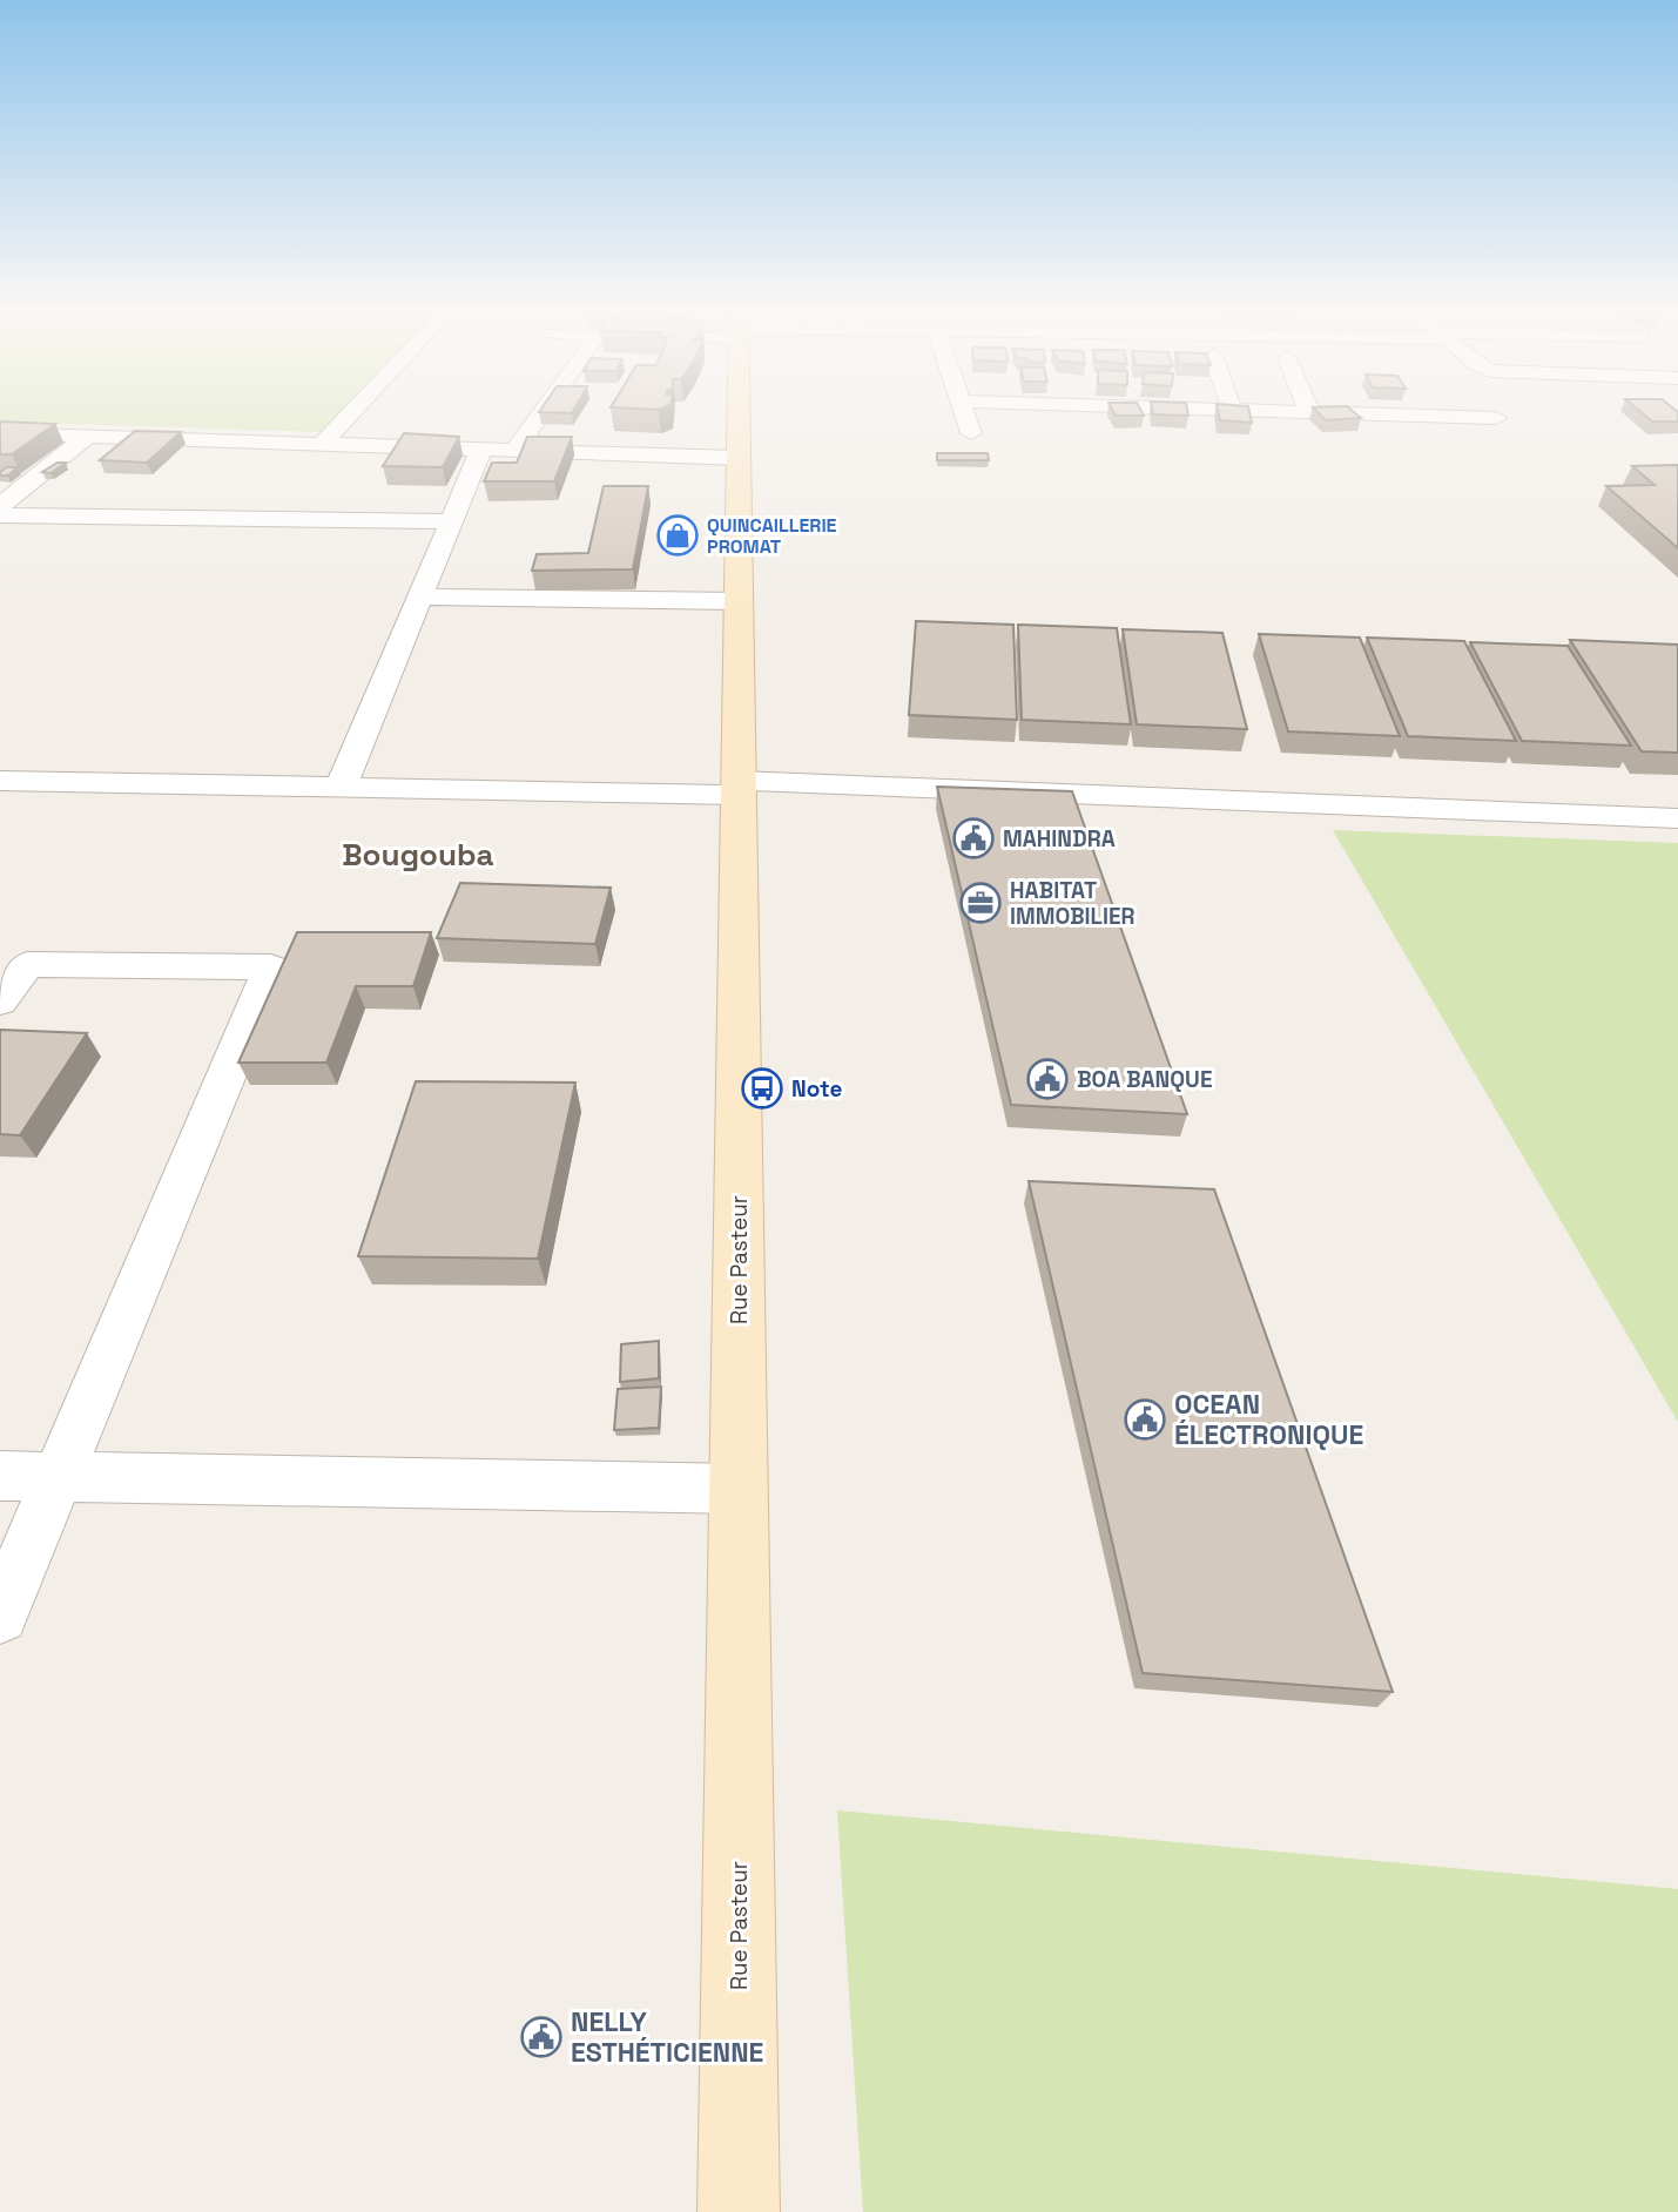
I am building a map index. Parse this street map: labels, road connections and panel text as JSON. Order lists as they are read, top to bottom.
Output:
{
  "streets": {
    "main road": ["Rue Pasteur"]
  },
  "districts": ["Bougouba"],
  "places": {
    "shop": ["QUINCAILLERIE PROMAT"],
    "public building": [
      "MAHINDRA",
      "BOA BANQUE",
      "OCEAN ÉLECTRONIQUE",
      "NELLY ESTHÉTICIENNE"
    ],
    "office": ["HABITAT IMMOBILIER"],
    "bus stop": ["Note"]
  }
}
